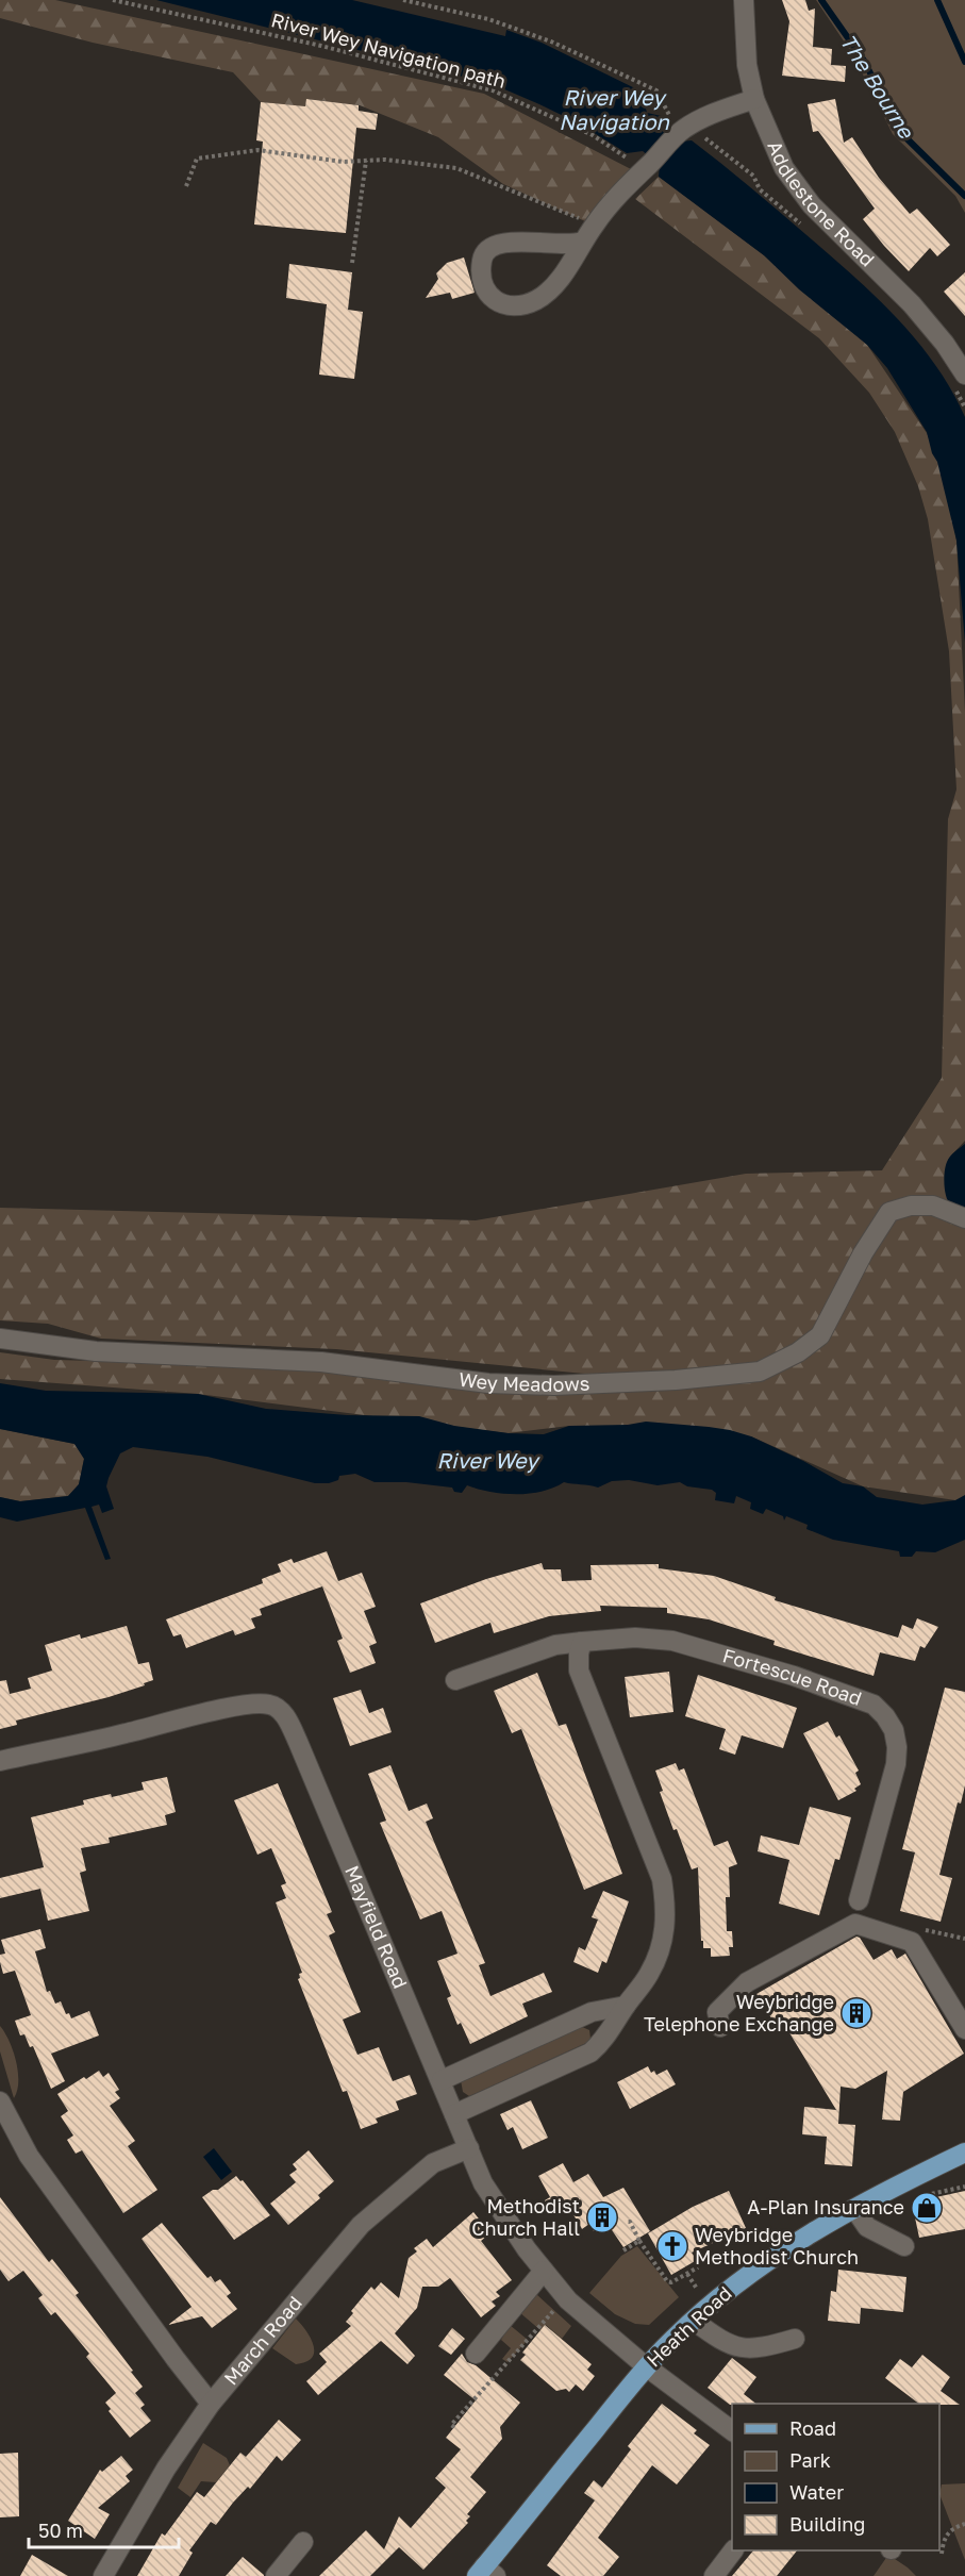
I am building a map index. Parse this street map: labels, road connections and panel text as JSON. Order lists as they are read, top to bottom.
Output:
{
  "streets": {
    "main road": ["Heath Road"],
    "street": [
      "Addlestone Road",
      "Wey Meadows",
      "Fortescue Road",
      "Mayfield Road",
      "March Road"
    ],
    "path": ["River Wey Navigation path"]
  },
  "crossings": [
    ["Mayfield Road", "Heath Road"],
    ["Mayfield Road", "March Road"]
  ],
  "water": ["The Bourne", "River Wey Navigation", "River Wey"],
  "places": {
    "building": ["Weybridge Telephone Exchange", "Methodist Church Hall"],
    "shop": ["A-Plan Insurance"],
    "church": ["Weybridge Methodist Church"]
  },
  "legend": [
    "Road",
    "Park",
    "Water",
    "Building"
  ],
  "scale_bar": "50 m"
}
